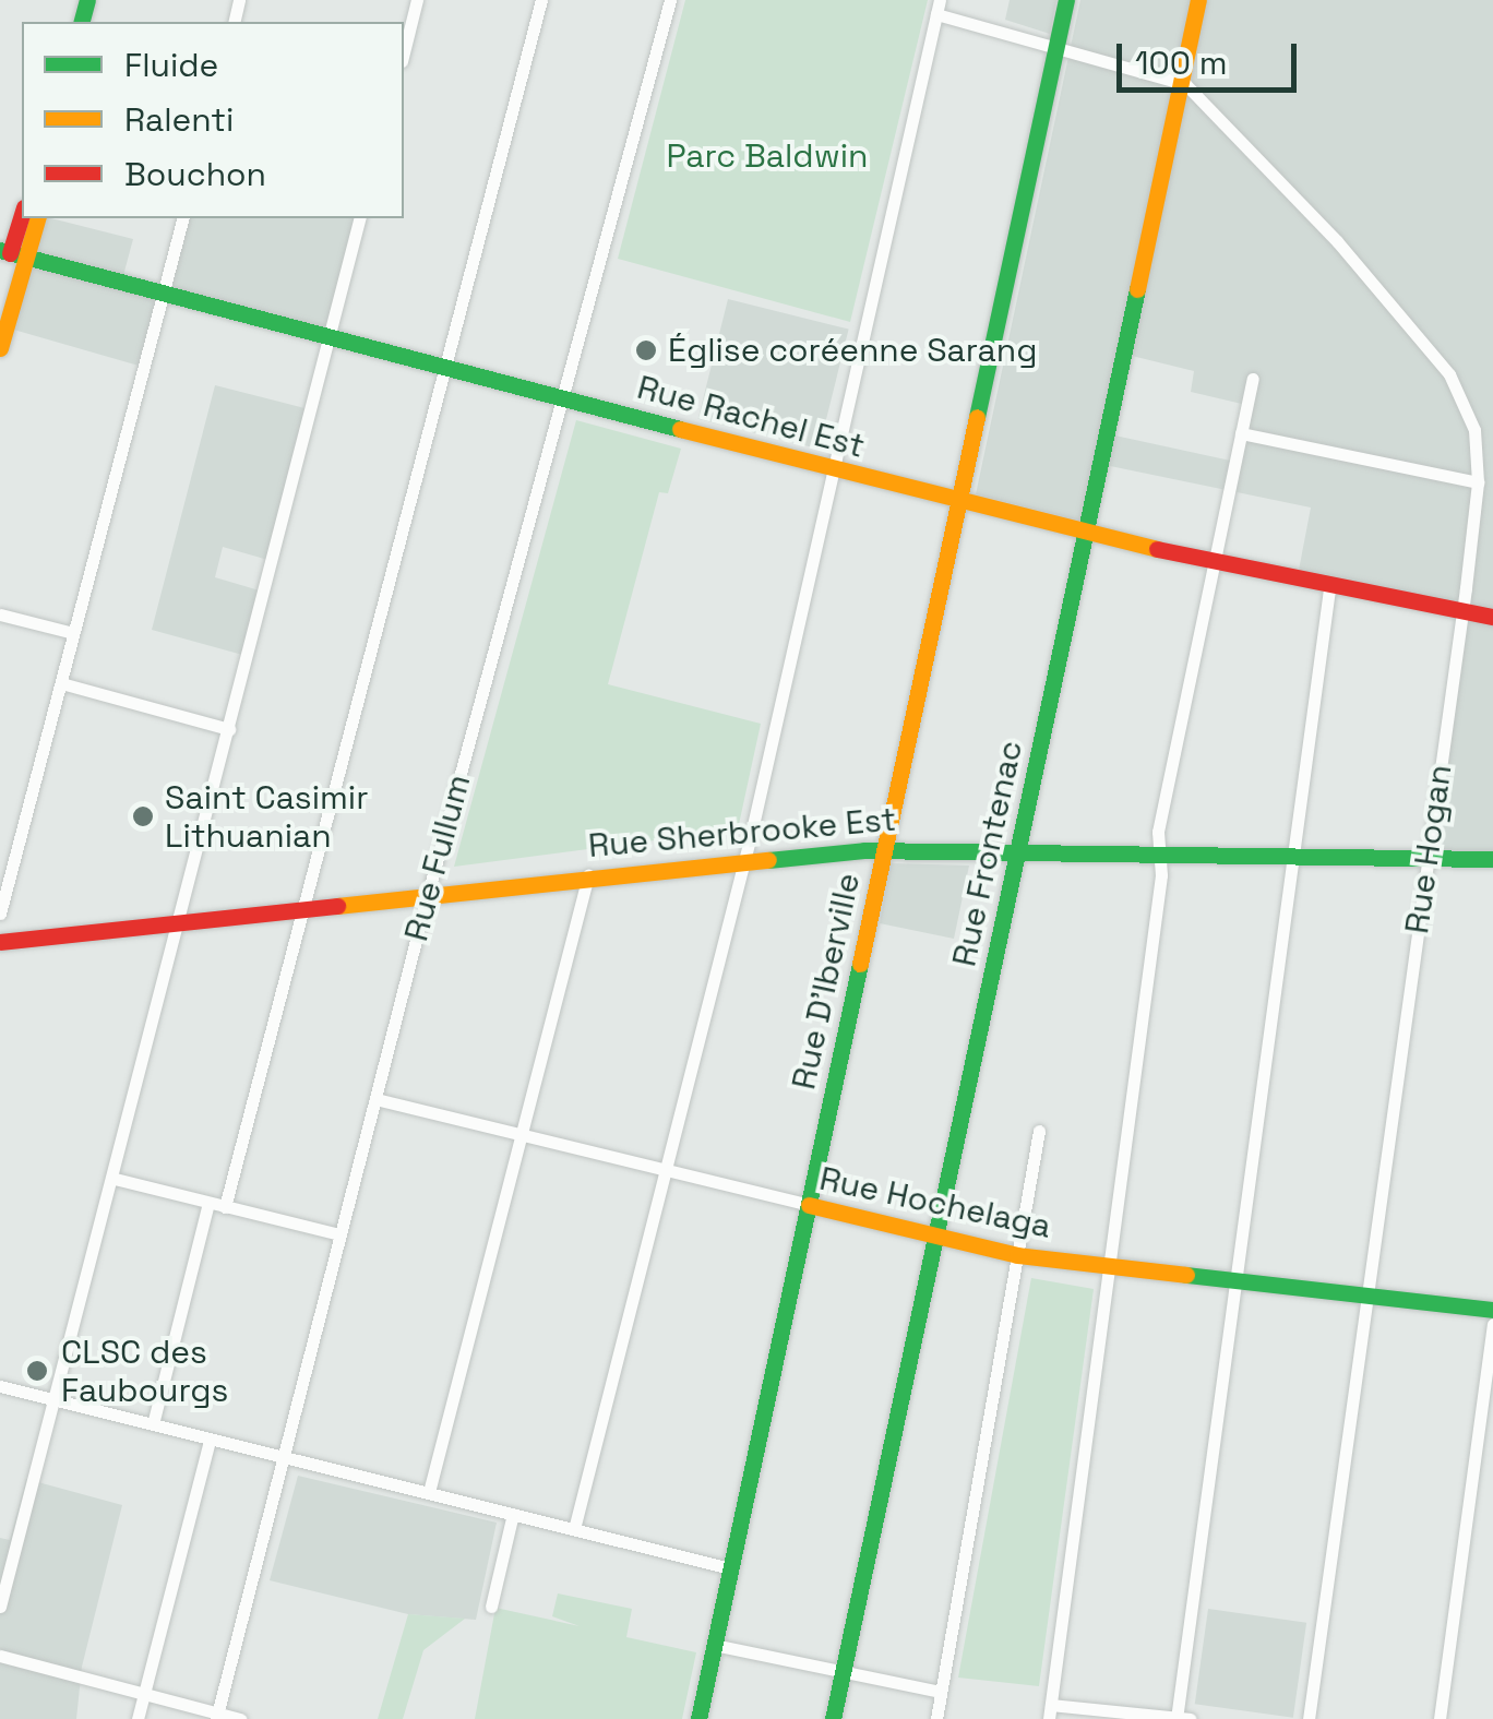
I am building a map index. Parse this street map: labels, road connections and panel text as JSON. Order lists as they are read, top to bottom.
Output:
{
  "streets": {
    "main road": [
      "Rue Rachel Est",
      "Rue Sherbrooke Est",
      "Rue Frontenac",
      "Rue D'Iberville",
      "Rue Hochelaga"
    ],
    "street": ["Rue Hogan", "Rue Fullum"]
  },
  "crossings": [
    ["Rue Rachel Est", "Rue Hogan"],
    ["Rue Rachel Est", "Rue Frontenac"],
    ["Rue Rachel Est", "Rue Fullum"],
    ["Rue Rachel Est", "Rue D'Iberville"],
    ["Rue Sherbrooke Est", "Rue Hogan"],
    ["Rue Sherbrooke Est", "Rue Frontenac"],
    ["Rue Sherbrooke Est", "Rue Fullum"],
    ["Rue Sherbrooke Est", "Rue D'Iberville"],
    ["Rue Hogan", "Rue Frontenac"],
    ["Rue Hogan", "Rue Hochelaga"],
    ["Rue Frontenac", "Rue Hochelaga"],
    ["Rue Fullum", "Rue Hochelaga"],
    ["Rue D'Iberville", "Rue Hochelaga"]
  ],
  "parks": ["Parc Baldwin"],
  "places": ["Église coréenne Sarang", "Saint Casimir Lithuanian", "CLSC des Faubourgs"],
  "legend": ["Fluide", "Ralenti", "Bouchon"],
  "scale_bar": "100 m"
}
